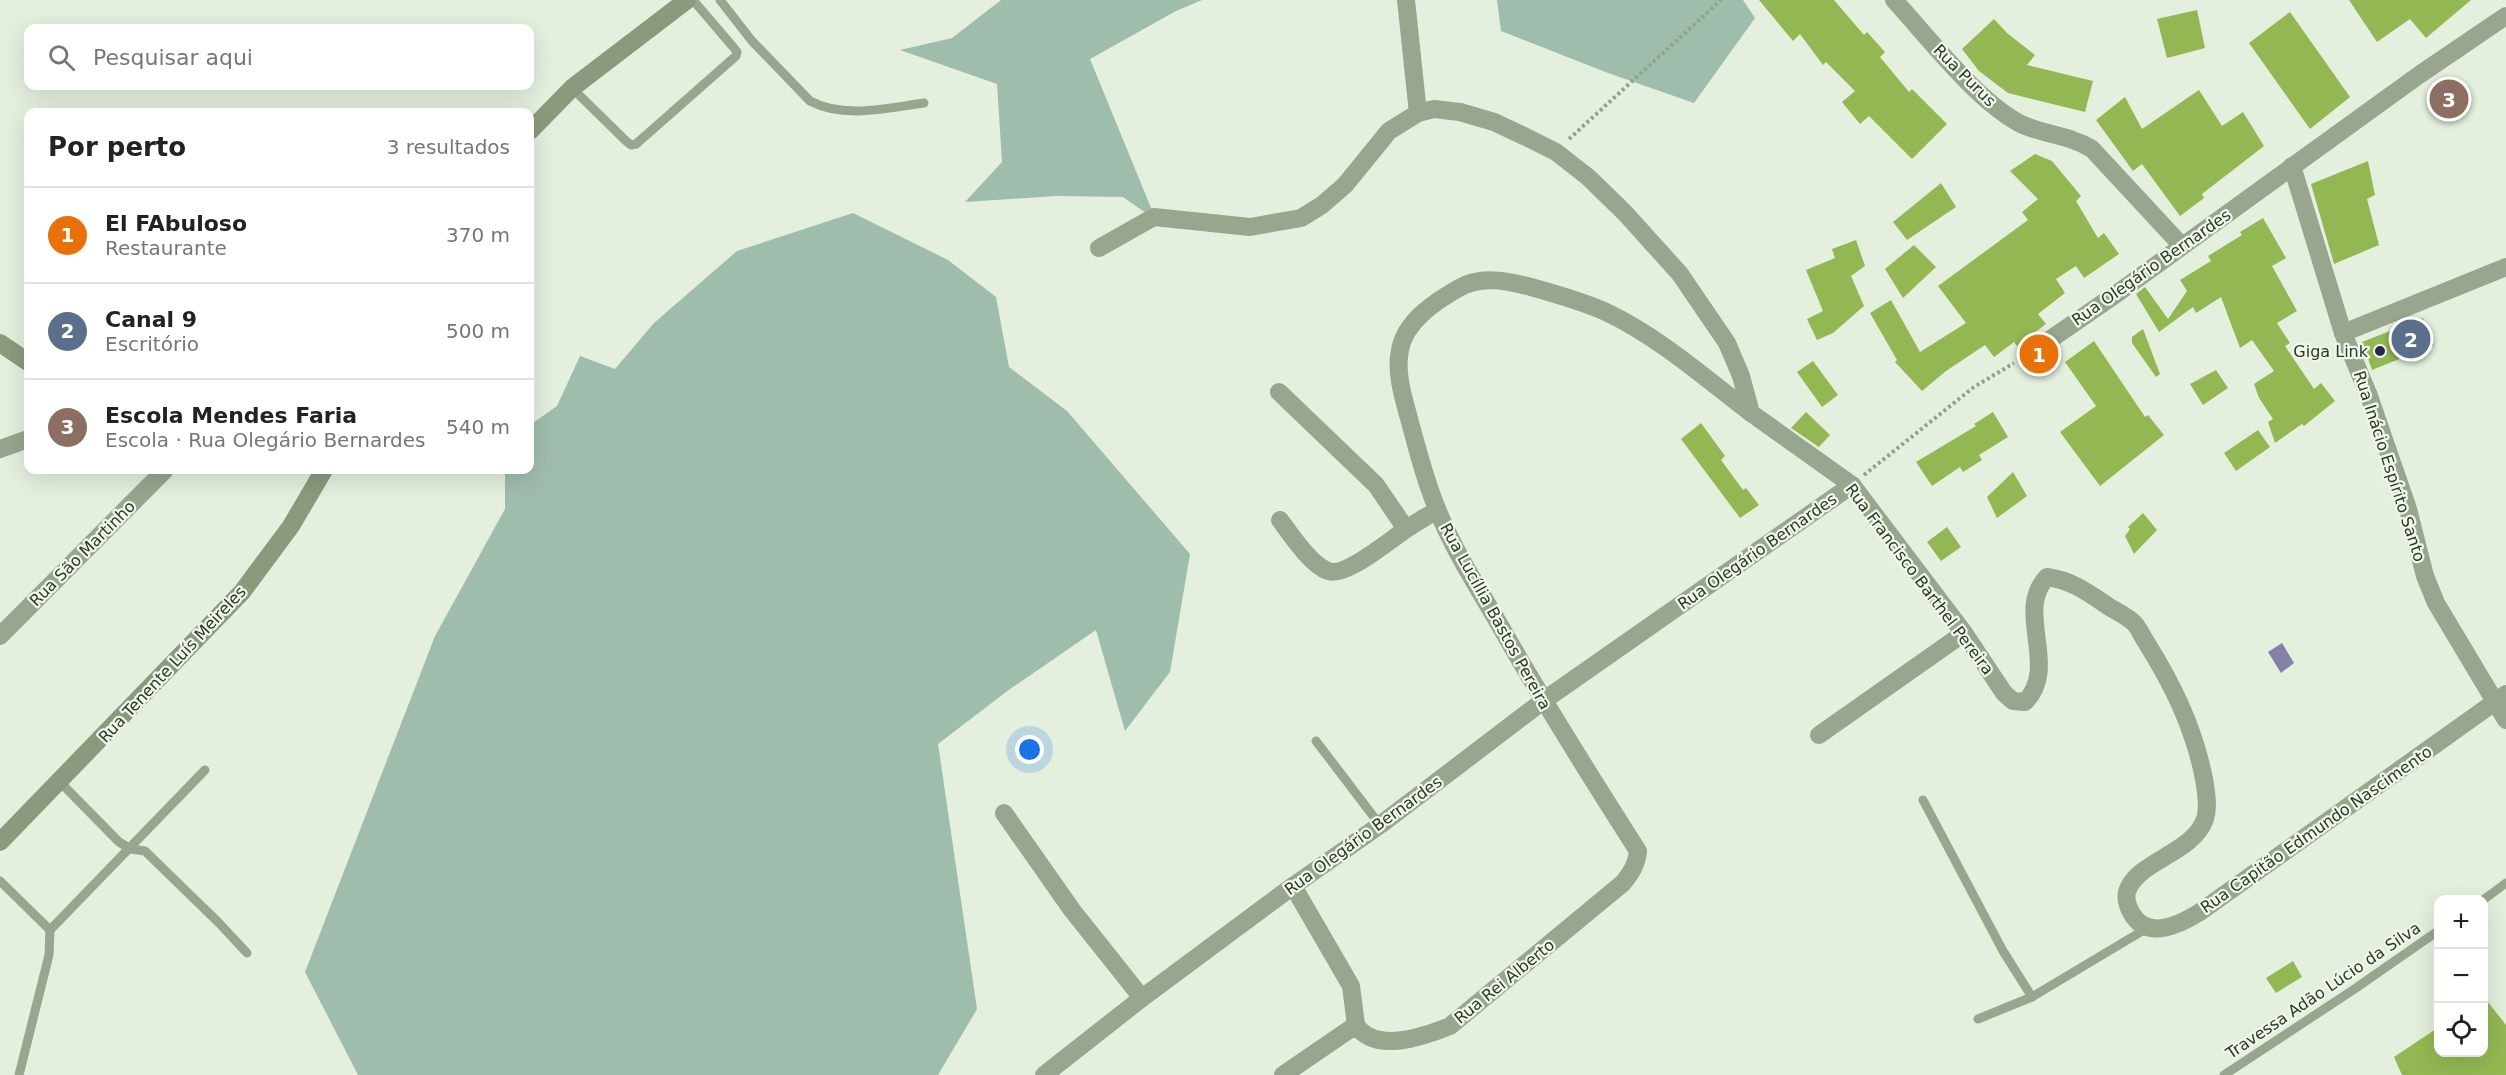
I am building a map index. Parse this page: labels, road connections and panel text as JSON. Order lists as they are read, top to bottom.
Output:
{
  "streets": {
    "main road": ["Rua Tenente Luís Meireles"],
    "street": [
      "Rua Purus",
      "Rua Olegário Bernardes",
      "Rua Inácio Espírito Santo",
      "Rua São Martinho",
      "Rua Francisco Barthel Pereira",
      "Rua Lucíllia Bastos Pereira",
      "Rua Capitão Edmundo Nascimento",
      "Rua Rei Alberto"
    ],
    "lane": ["Travessa Adão Lúcio da Silva"]
  },
  "crossings": [
    ["Rua Purus", "Rua Olegário Bernardes"],
    ["Rua Olegário Bernardes", "Rua Inácio Espírito Santo"],
    ["Rua Olegário Bernardes", "Rua Francisco Barthel Pereira"],
    ["Rua Olegário Bernardes", "Rua Lucíllia Bastos Pereira"],
    ["Rua Inácio Espírito Santo", "Rua Capitão Edmundo Nascimento"],
    ["Rua Francisco Barthel Pereira", "Rua Lucíllia Bastos Pereira"],
    ["Rua Francisco Barthel Pereira", "Rua Capitão Edmundo Nascimento"],
    ["Rua Lucíllia Bastos Pereira", "Rua Rei Alberto"]
  ],
  "places": ["Giga Link"],
  "page": {
    "search": "Pesquisar aqui",
    "pins": ["3", "2", "1"],
    "heading": ["Por perto", "3 resultados"],
    "list": [
      {
        "mark": "1",
        "name": "El FAbuloso",
        "note": "Restaurante",
        "value": "370 m"
      },
      {
        "mark": "2",
        "name": "Canal 9",
        "note": "Escritório",
        "value": "500 m"
      },
      {
        "mark": "3",
        "name": "Escola Mendes Faria",
        "note": "Escola · Rua Olegário Bernardes",
        "value": "540 m"
      }
    ],
    "map_buttons": ["+", "−"]
  }
}
